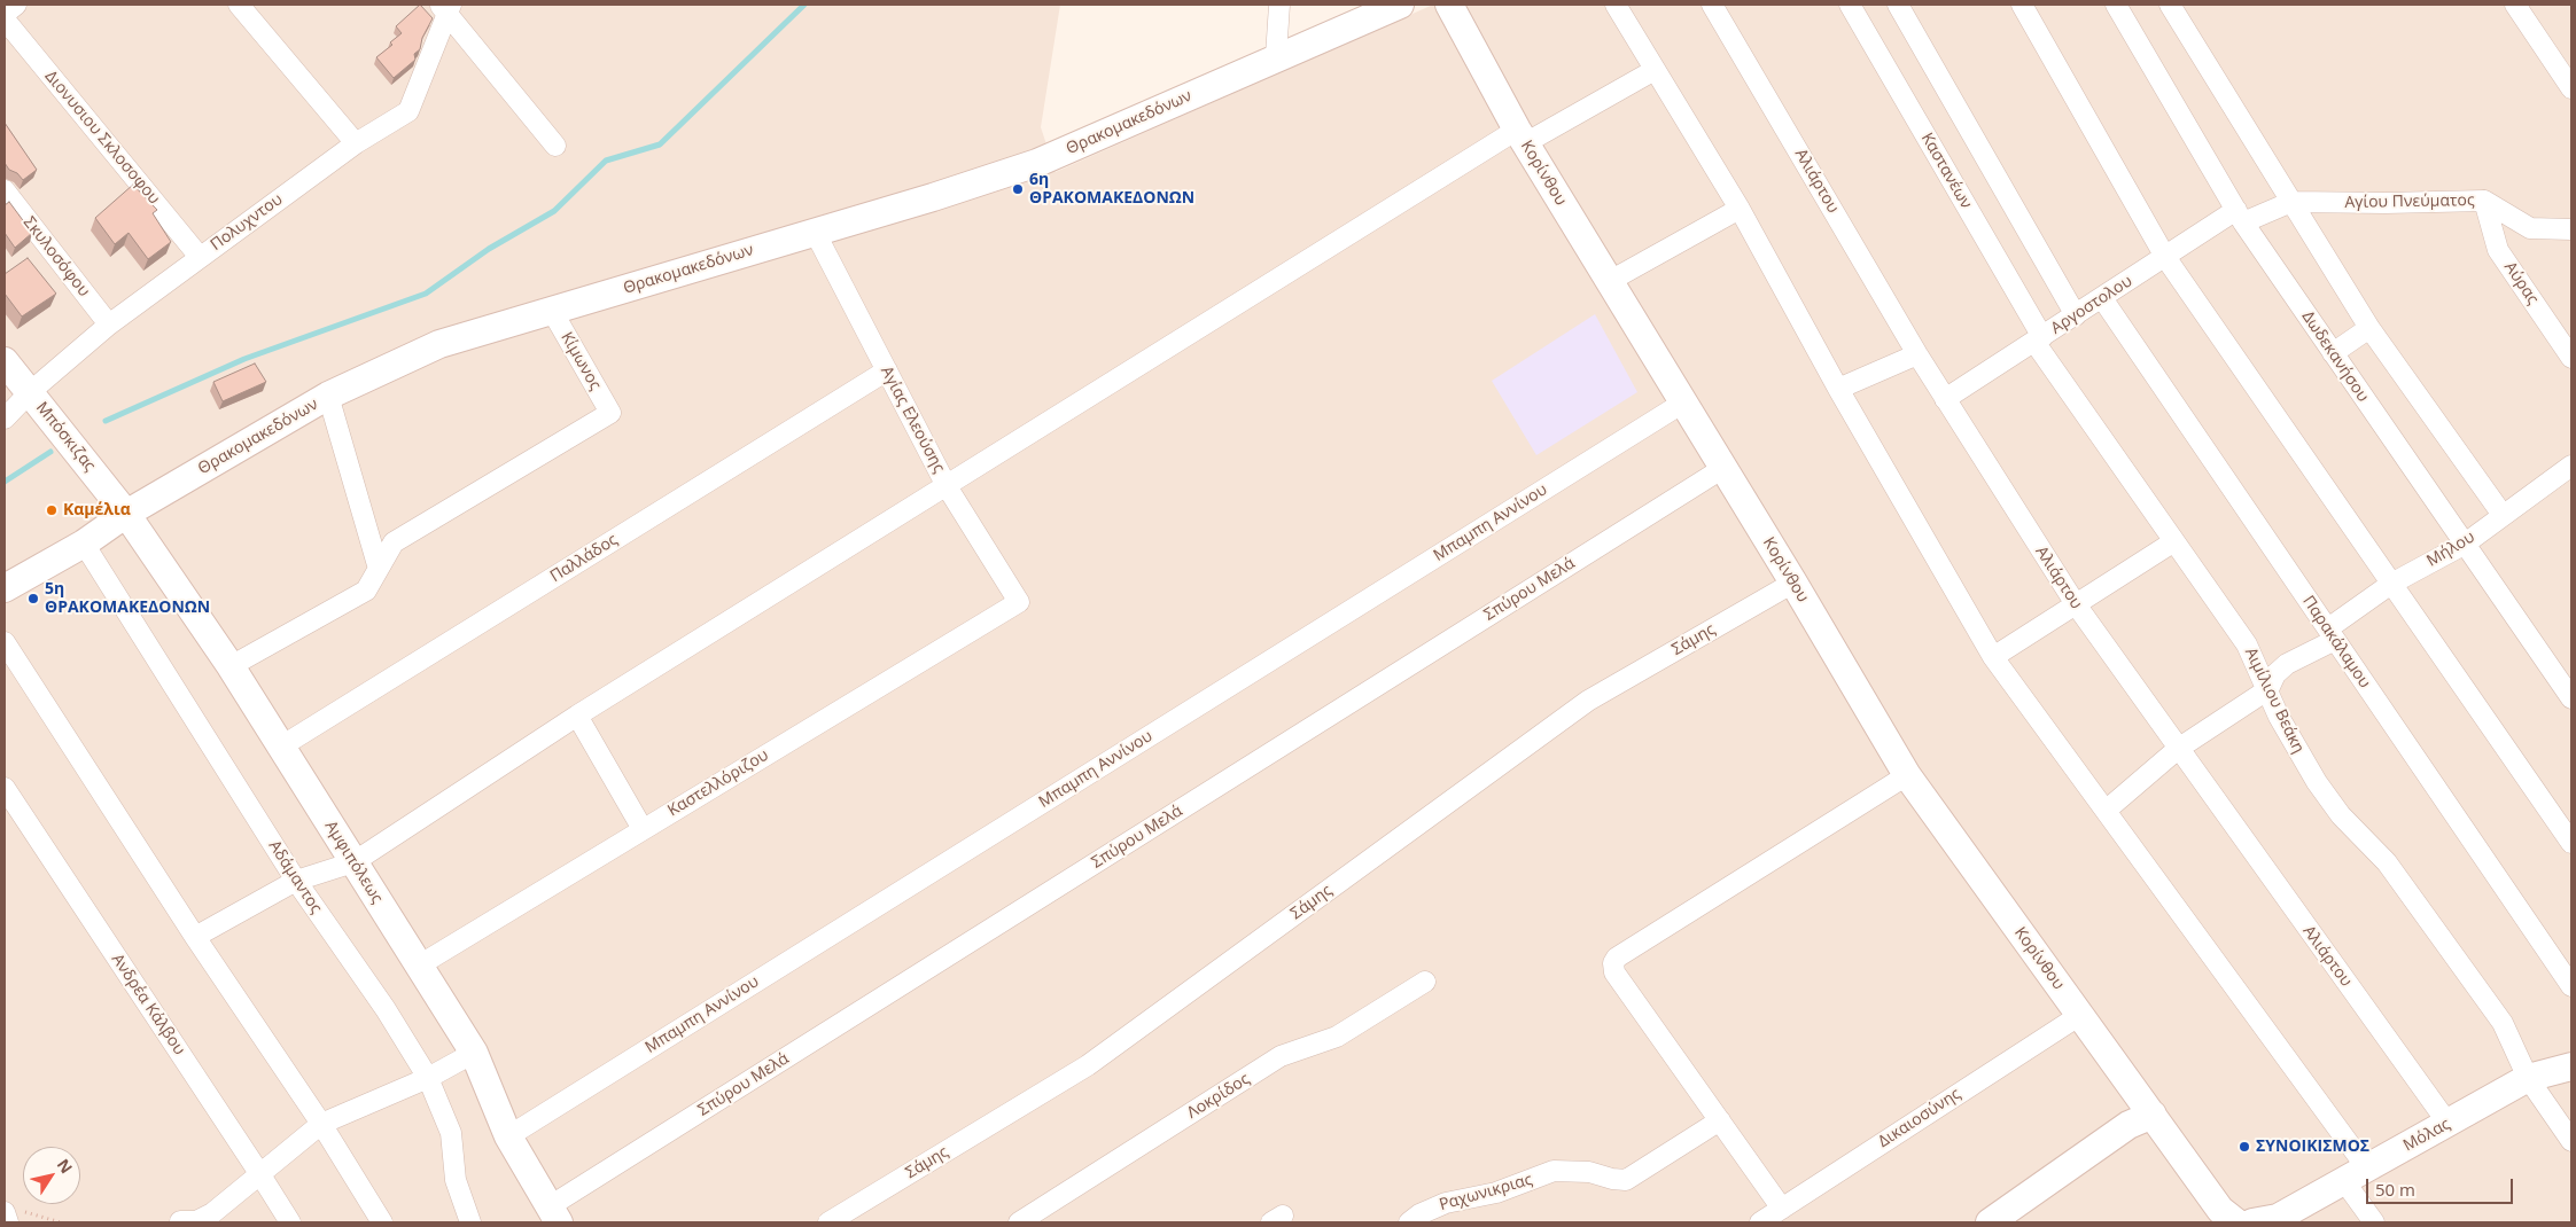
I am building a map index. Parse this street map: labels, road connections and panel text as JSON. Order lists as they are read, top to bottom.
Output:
{
  "streets": {
    "street": [
      "Θρακομακεδόνων",
      "Διονυσιου Σκλοσοφου",
      "Καστανέων",
      "Κορίνθου",
      "Αλιάρτου",
      "Αγίου Πνεύματος",
      "Πολυχντου",
      "Σκυλοσόφου",
      "Αύρας",
      "Αργοστολου",
      "Δωδεκανήσου",
      "Κίμωνος",
      "Αγίας Ελεούσης",
      "Μπόσκιζας",
      "Μπαμπη Αννίνου",
      "Μήλου",
      "Παλλάδος",
      "Σπύρου Μελά",
      "Σάμης",
      "Παρακάλαμου",
      "Αιμίλιου Βεάκη",
      "Καστελλόριζου",
      "Αμφιπόλεως",
      "Αδάμαντος",
      "Ανδρέα Κάλβου",
      "Λοκρίδος",
      "Δικαιοσύνης",
      "Μόλας",
      "Ραχωνικριας"
    ]
  },
  "crossings": [
    ["Θρακομακεδόνων", "Κίμωνος"],
    ["Θρακομακεδόνων", "Αγίας Ελεούσης"],
    ["Θρακομακεδόνων", "Μπόσκιζας"],
    ["Θρακομακεδόνων", "Αμφιπόλεως"],
    ["Θρακομακεδόνων", "Αδάμαντος"],
    ["Διονυσιου Σκλοσοφου", "Πολυχντου"],
    ["Καστανέων", "Αργοστολου"],
    ["Καστανέων", "Αιμίλιου Βεάκη"],
    ["Κορίνθου", "Μπαμπη Αννίνου"],
    ["Κορίνθου", "Σπύρου Μελά"],
    ["Κορίνθου", "Σάμης"],
    ["Κορίνθου", "Δικαιοσύνης"],
    ["Αλιάρτου", "Αργοστολου"],
    ["Αλιάρτου", "Μήλου"],
    ["Αλιάρτου", "Μόλας"],
    ["Αγίου Πνεύματος", "Αύρας"],
    ["Αγίου Πνεύματος", "Αργοστολου"],
    ["Αγίου Πνεύματος", "Δωδεκανήσου"],
    ["Πολυχντου", "Σκυλοσόφου"],
    ["Πολυχντου", "Μπόσκιζας"],
    ["Αργοστολου", "Δωδεκανήσου"],
    ["Αργοστολου", "Παρακάλαμου"],
    ["Αργοστολου", "Αιμίλιου Βεάκη"],
    ["Δωδεκανήσου", "Μήλου"],
    ["Αγίας Ελεούσης", "Παλλάδος"],
    ["Αγίας Ελεούσης", "Καστελλόριζου"],
    ["Μπόσκιζας", "Αμφιπόλεως"],
    ["Μπαμπη Αννίνου", "Αμφιπόλεως"],
    ["Μήλου", "Παρακάλαμου"],
    ["Μήλου", "Αιμίλιου Βεάκη"],
    ["Παλλάδος", "Αμφιπόλεως"],
    ["Σπύρου Μελά", "Αμφιπόλεως"],
    ["Αιμίλιου Βεάκη", "Μόλας"],
    ["Καστελλόριζου", "Αμφιπόλεως"]
  ],
  "places": [
    "6η ΘΡΑΚΟΜΑΚΕΔΟΝΩΝ",
    "Καμέλια",
    "5η ΘΡΑΚΟΜΑΚΕΔΟΝΩΝ",
    "ΣΥΝΟΙΚΙΣΜΟΣ"
  ],
  "scale_bar": "50 m",
  "north": "top right"
}
